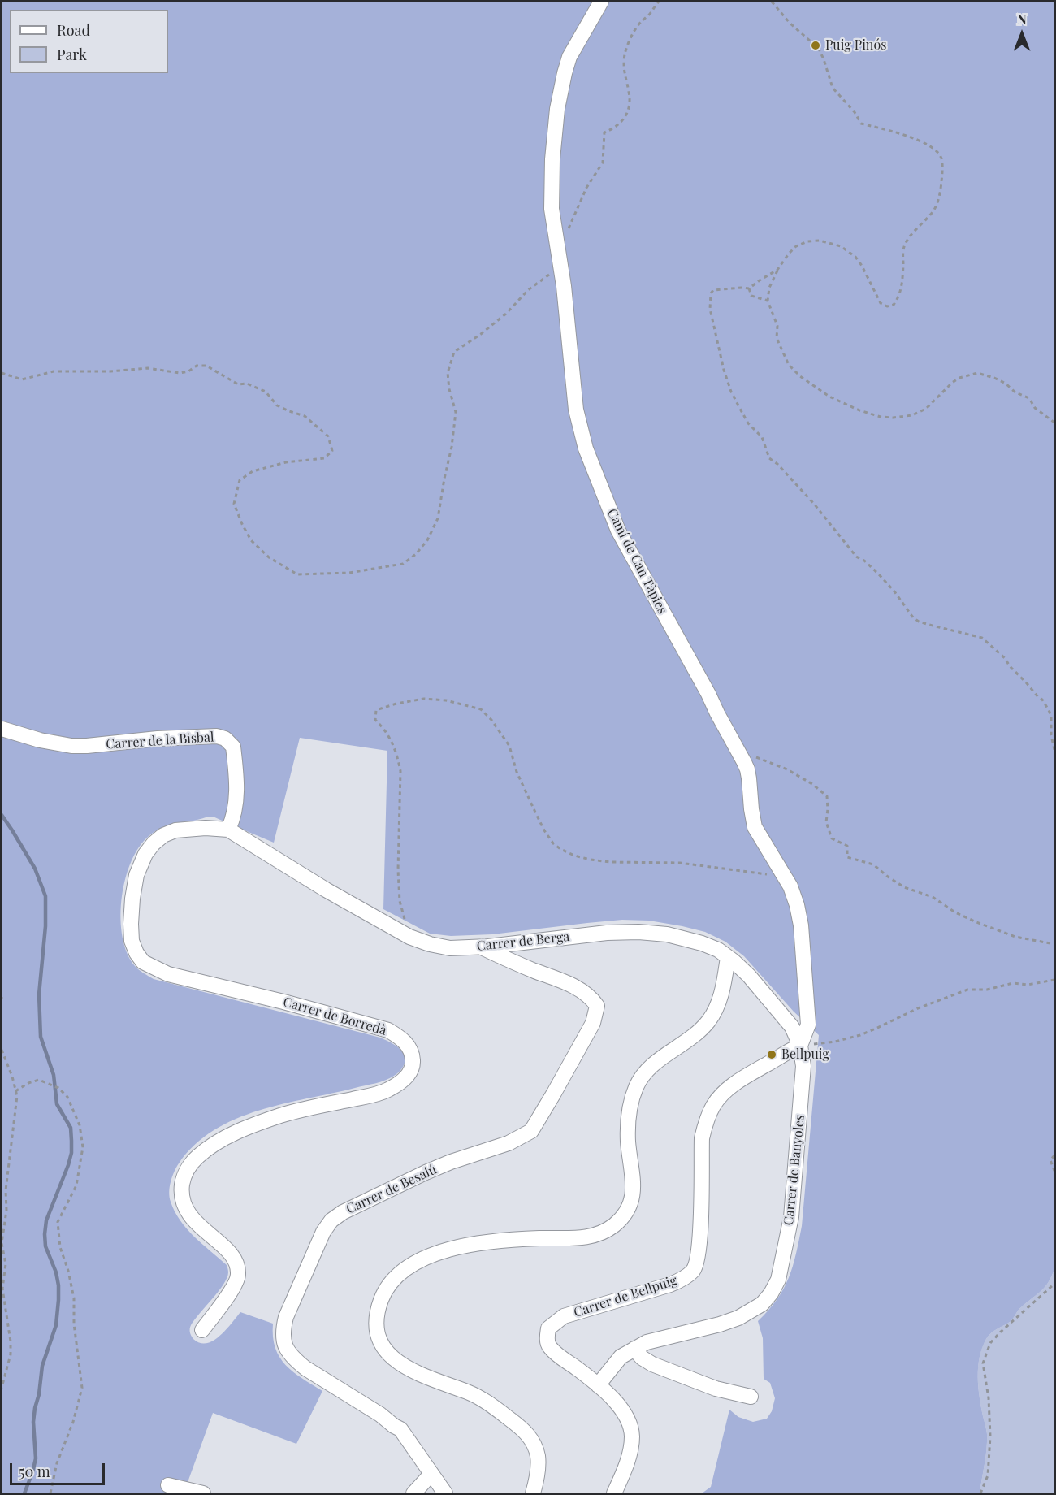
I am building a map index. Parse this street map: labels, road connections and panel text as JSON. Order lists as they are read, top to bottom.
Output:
{
  "streets": {
    "street": [
      "Camí de Can Tàpies",
      "Carrer de la Bisbal",
      "Carrer de Berga",
      "Carrer de Borredà",
      "Carrer de Banyoles",
      "Carrer de Besalú",
      "Carrer de Bellpuig"
    ]
  },
  "crossings": [
    ["Camí de Can Tàpies", "Carrer de Berga"],
    ["Camí de Can Tàpies", "Carrer de Banyoles"],
    ["Camí de Can Tàpies", "Carrer de Bellpuig"],
    ["Carrer de la Bisbal", "Carrer de Berga"],
    ["Carrer de la Bisbal", "Carrer de Borredà"],
    ["Carrer de Berga", "Carrer de Borredà"],
    ["Carrer de Berga", "Carrer de Banyoles"],
    ["Carrer de Berga", "Carrer de Besalú"],
    ["Carrer de Berga", "Carrer de Bellpuig"],
    ["Carrer de Banyoles", "Carrer de Bellpuig"]
  ],
  "places": ["Puig Pinós", "Bellpuig"],
  "legend": ["Road", "Park"],
  "scale_bar": "50 m",
  "north": "top"
}
